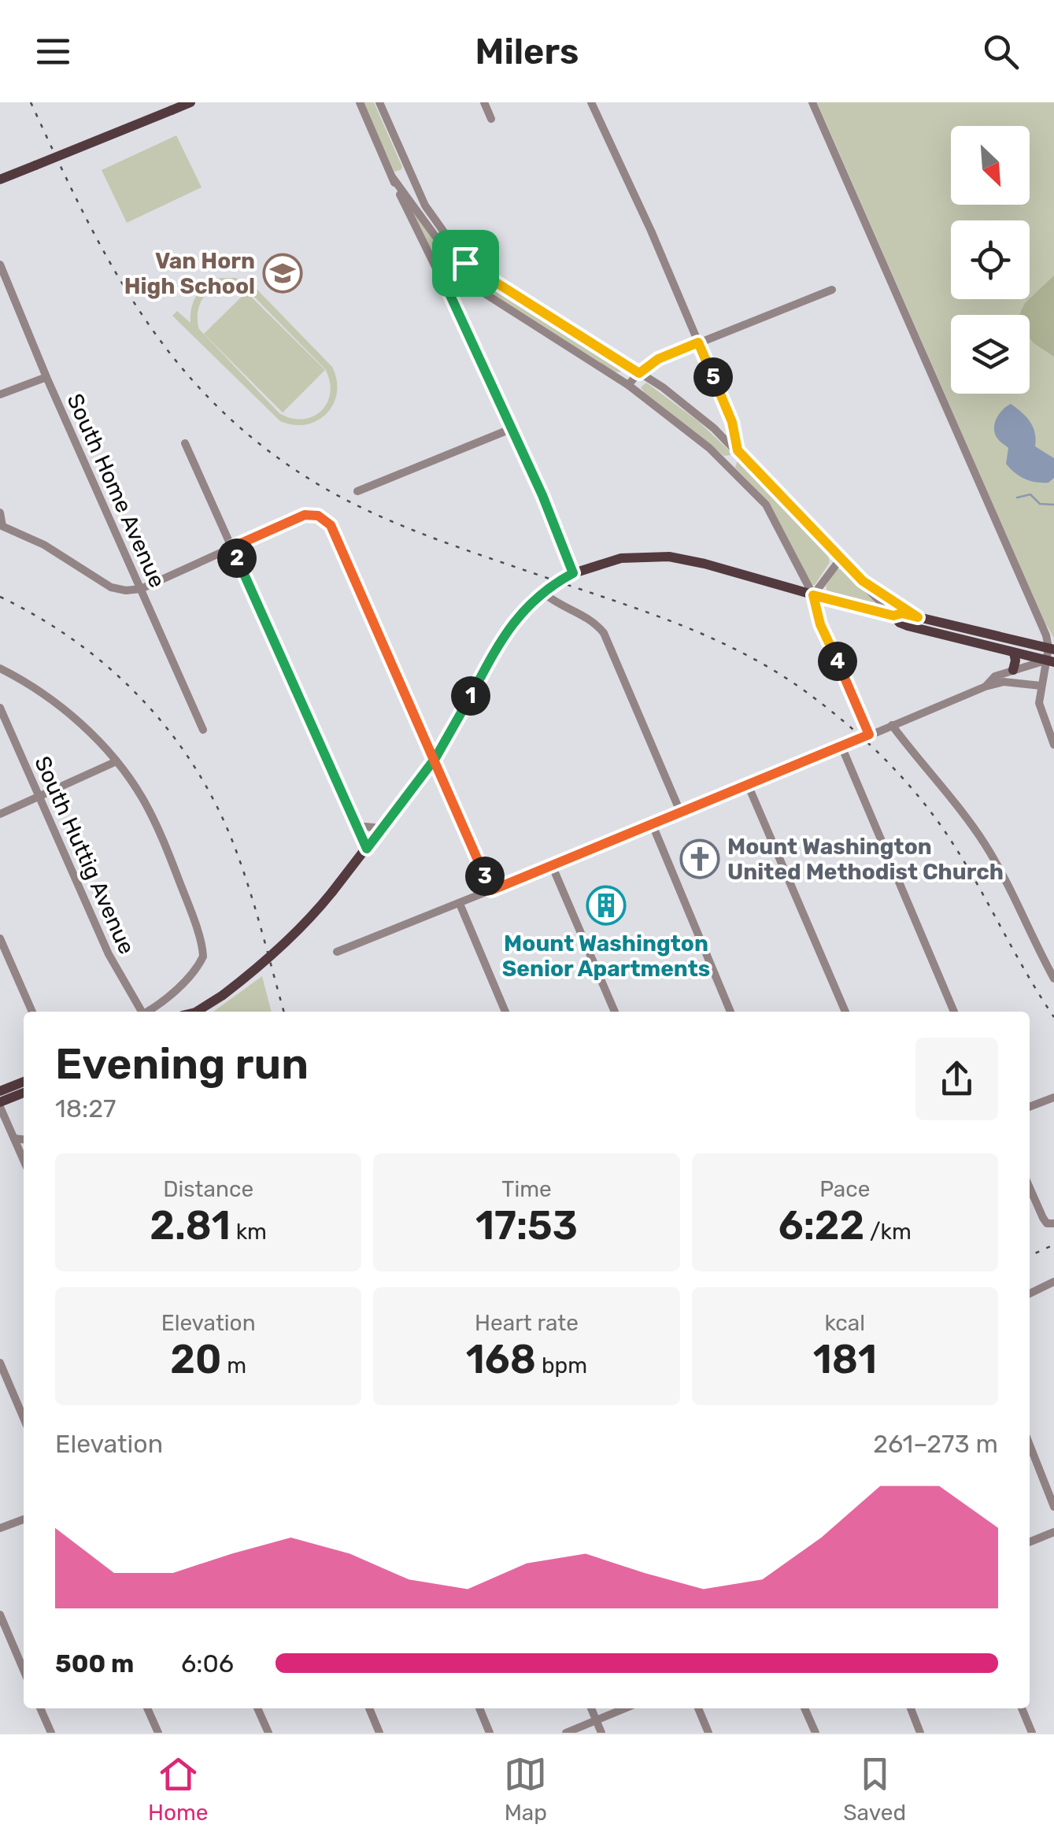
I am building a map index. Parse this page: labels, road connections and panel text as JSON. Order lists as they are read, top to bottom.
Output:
{
  "streets": {
    "street": ["South Home Avenue", "South Huttig Avenue"]
  },
  "places": {
    "school or university": ["Van Horn High School"],
    "church": ["Mount Washington United Methodist Church"],
    "building": ["Mount Washington Senior Apartments"]
  },
  "north": "bottom right",
  "page": {
    "header": "Milers",
    "pins": [
      "5",
      "2",
      "4",
      "1",
      "3"
    ],
    "heading": ["Evening run", "18:27"],
    "stats": [
      ["Distance", "2.81 km"],
      ["Time", "17:53"],
      ["Pace", "6:22 /km"],
      ["Elevation", "20 m"],
      ["Heart rate", "168 bpm"],
      ["kcal", "181"]
    ],
    "chart": ["Elevation", "261–273 m"],
    "list": [
      {
        "name": "500 m",
        "note": "6:06"
      }
    ],
    "tabs": ["Home", "Map", "Saved"]
  }
}
